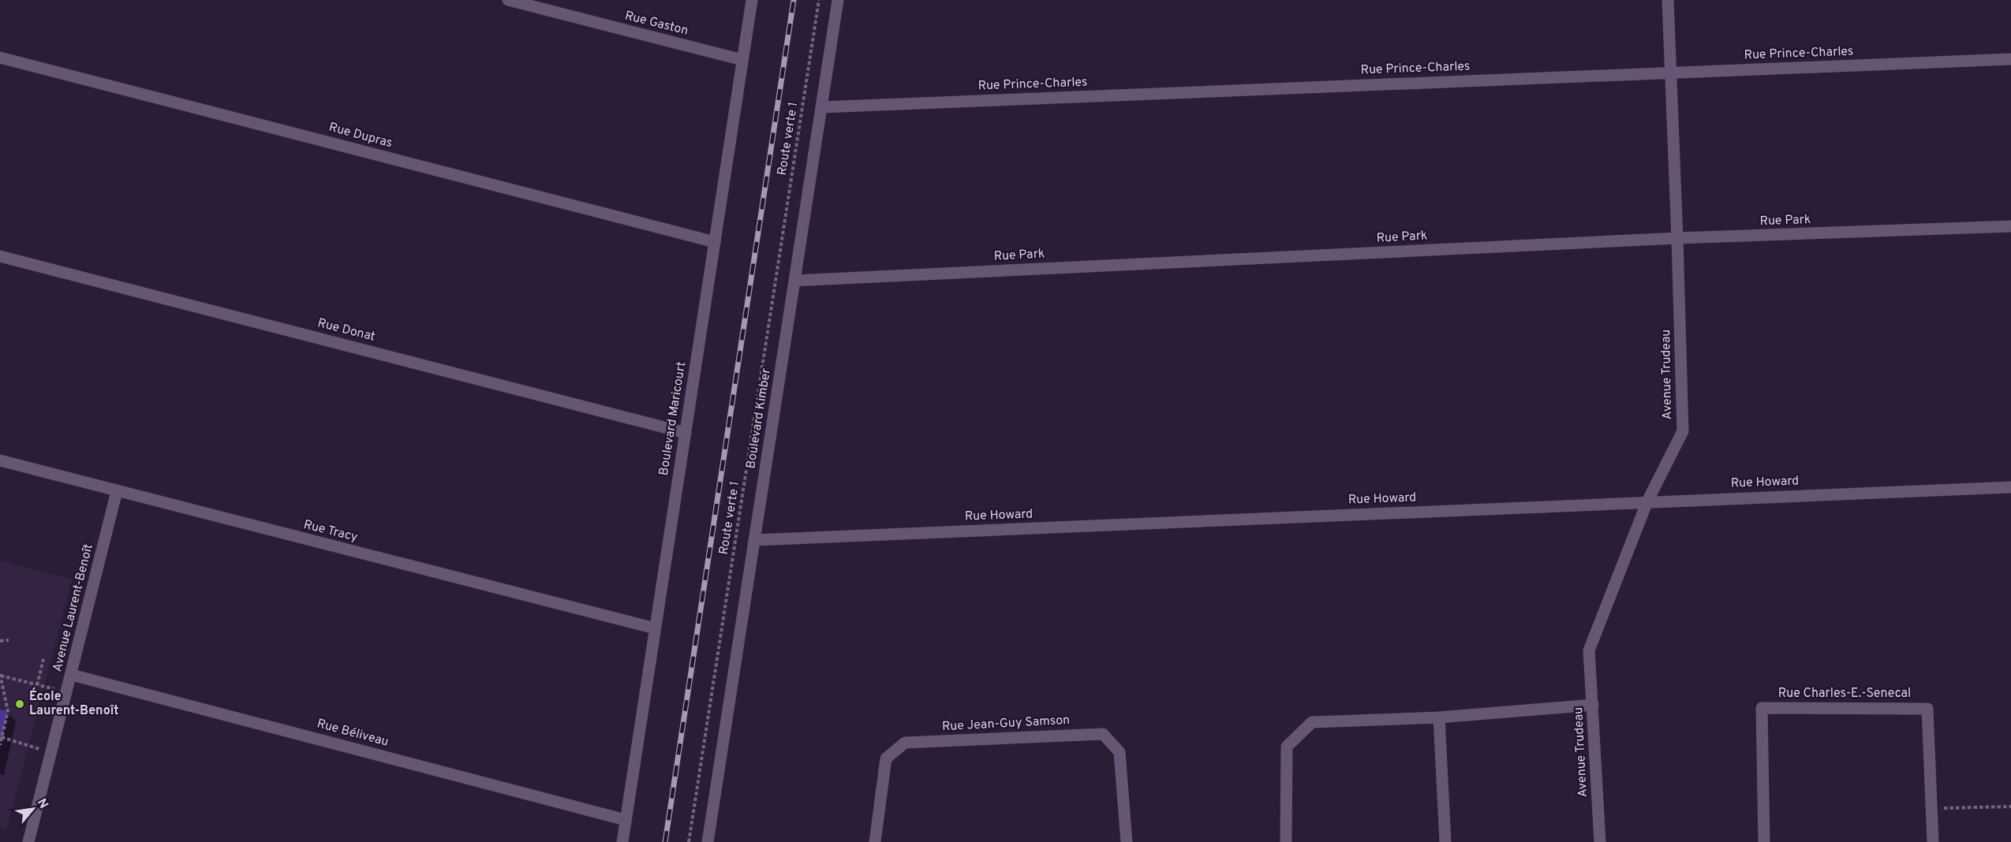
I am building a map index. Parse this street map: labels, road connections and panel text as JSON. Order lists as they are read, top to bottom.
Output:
{
  "streets": {
    "street": [
      "Rue Gaston",
      "Rue Prince-Charles",
      "Rue Dupras",
      "Rue Park",
      "Rue Donat",
      "Avenue Trudeau",
      "Boulevard Maricourt",
      "Boulevard Kimber",
      "Rue Howard",
      "Rue Tracy",
      "Avenue Laurent-Benoît",
      "Rue Charles-E.-Senecal",
      "Rue Jean-Guy Samson",
      "Rue Béliveau"
    ],
    "path": ["Route verte 1"]
  },
  "crossings": [
    ["Rue Gaston", "Boulevard Maricourt"],
    ["Rue Prince-Charles", "Avenue Trudeau"],
    ["Rue Prince-Charles", "Boulevard Kimber"],
    ["Rue Dupras", "Boulevard Maricourt"],
    ["Rue Park", "Avenue Trudeau"],
    ["Rue Park", "Boulevard Kimber"],
    ["Rue Donat", "Boulevard Maricourt"],
    ["Avenue Trudeau", "Rue Howard"],
    ["Boulevard Maricourt", "Rue Tracy"],
    ["Boulevard Maricourt", "Rue Béliveau"],
    ["Boulevard Kimber", "Rue Howard"],
    ["Rue Tracy", "Avenue Laurent-Benoît"],
    ["Avenue Laurent-Benoît", "Rue Béliveau"]
  ],
  "places": ["École Laurent-Benoît"],
  "north": "top right"
}
